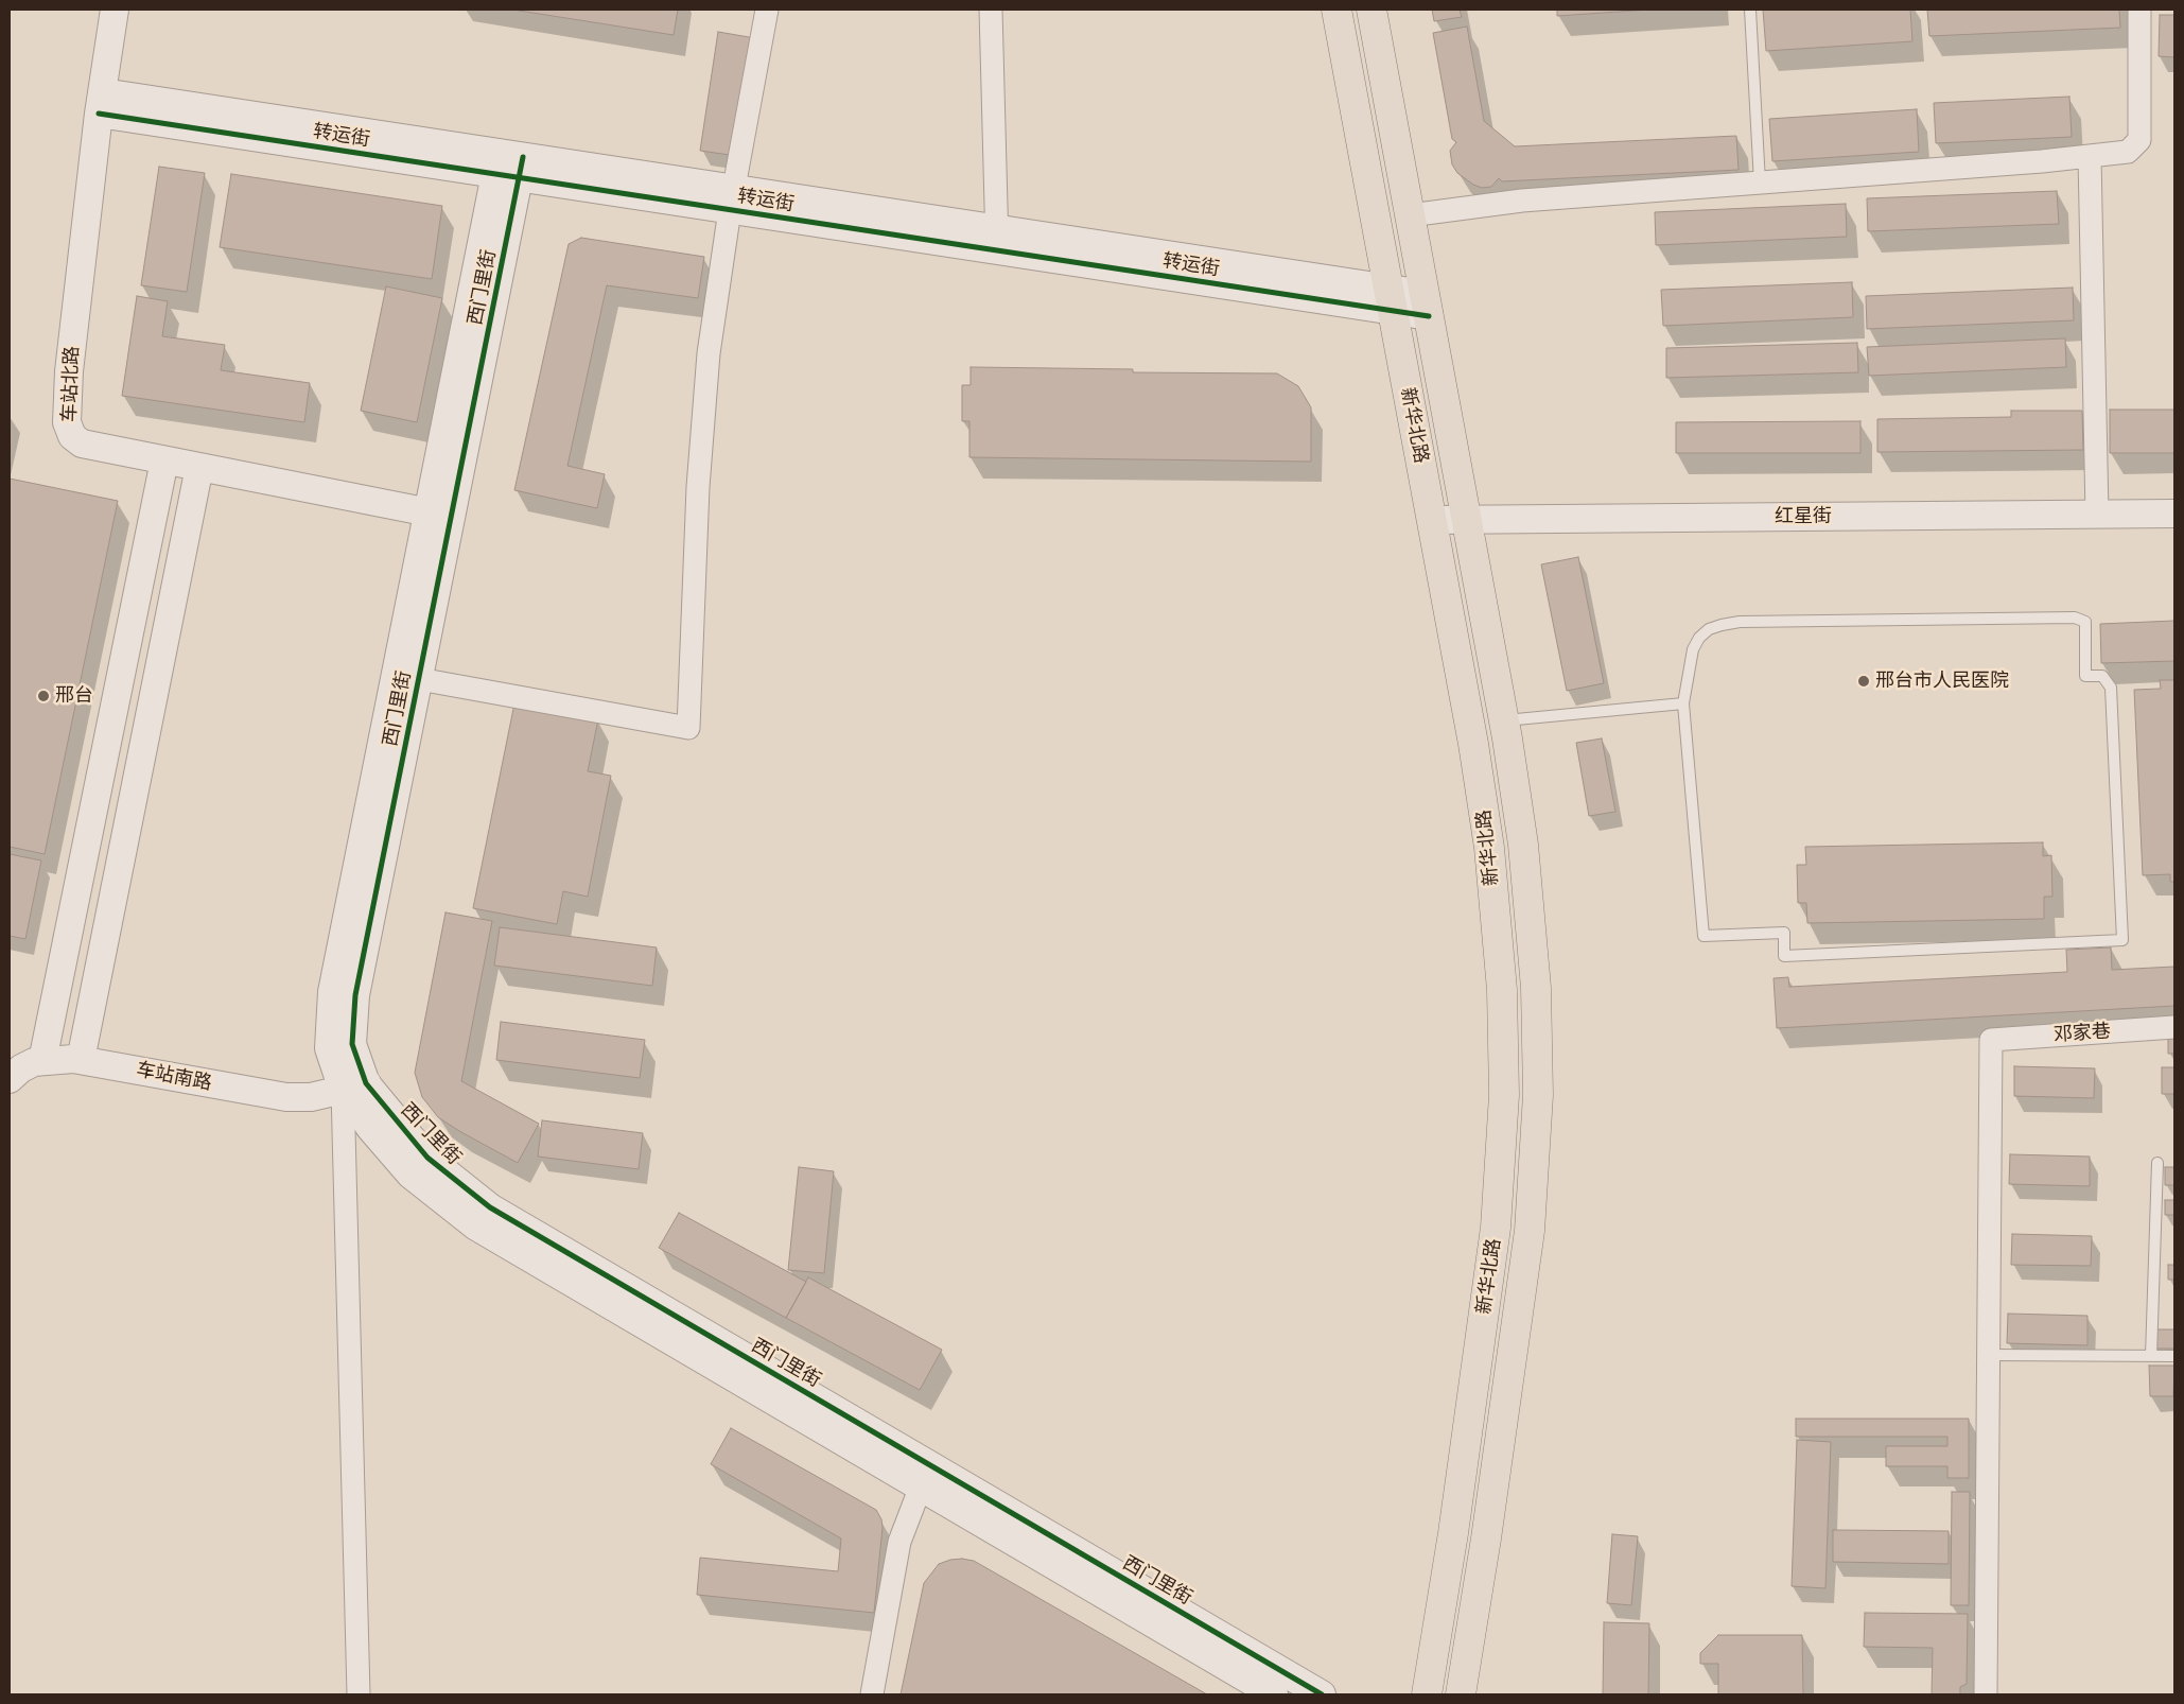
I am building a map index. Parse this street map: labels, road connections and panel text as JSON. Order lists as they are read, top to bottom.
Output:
{
  "streets": {
    "main road": ["新华北路"],
    "street": [
      "转运街",
      "西门里街",
      "车站北路",
      "红星街",
      "邓家巷",
      "车站南路"
    ]
  },
  "crossings": [
    ["转运街", "车站北路"],
    ["转运街", "新华北路"],
    ["西门里街", "车站北路"],
    ["西门里街", "车站南路"],
    ["新华北路", "红星街"]
  ],
  "places": ["邢台市人民医院", "邢台"]
}
